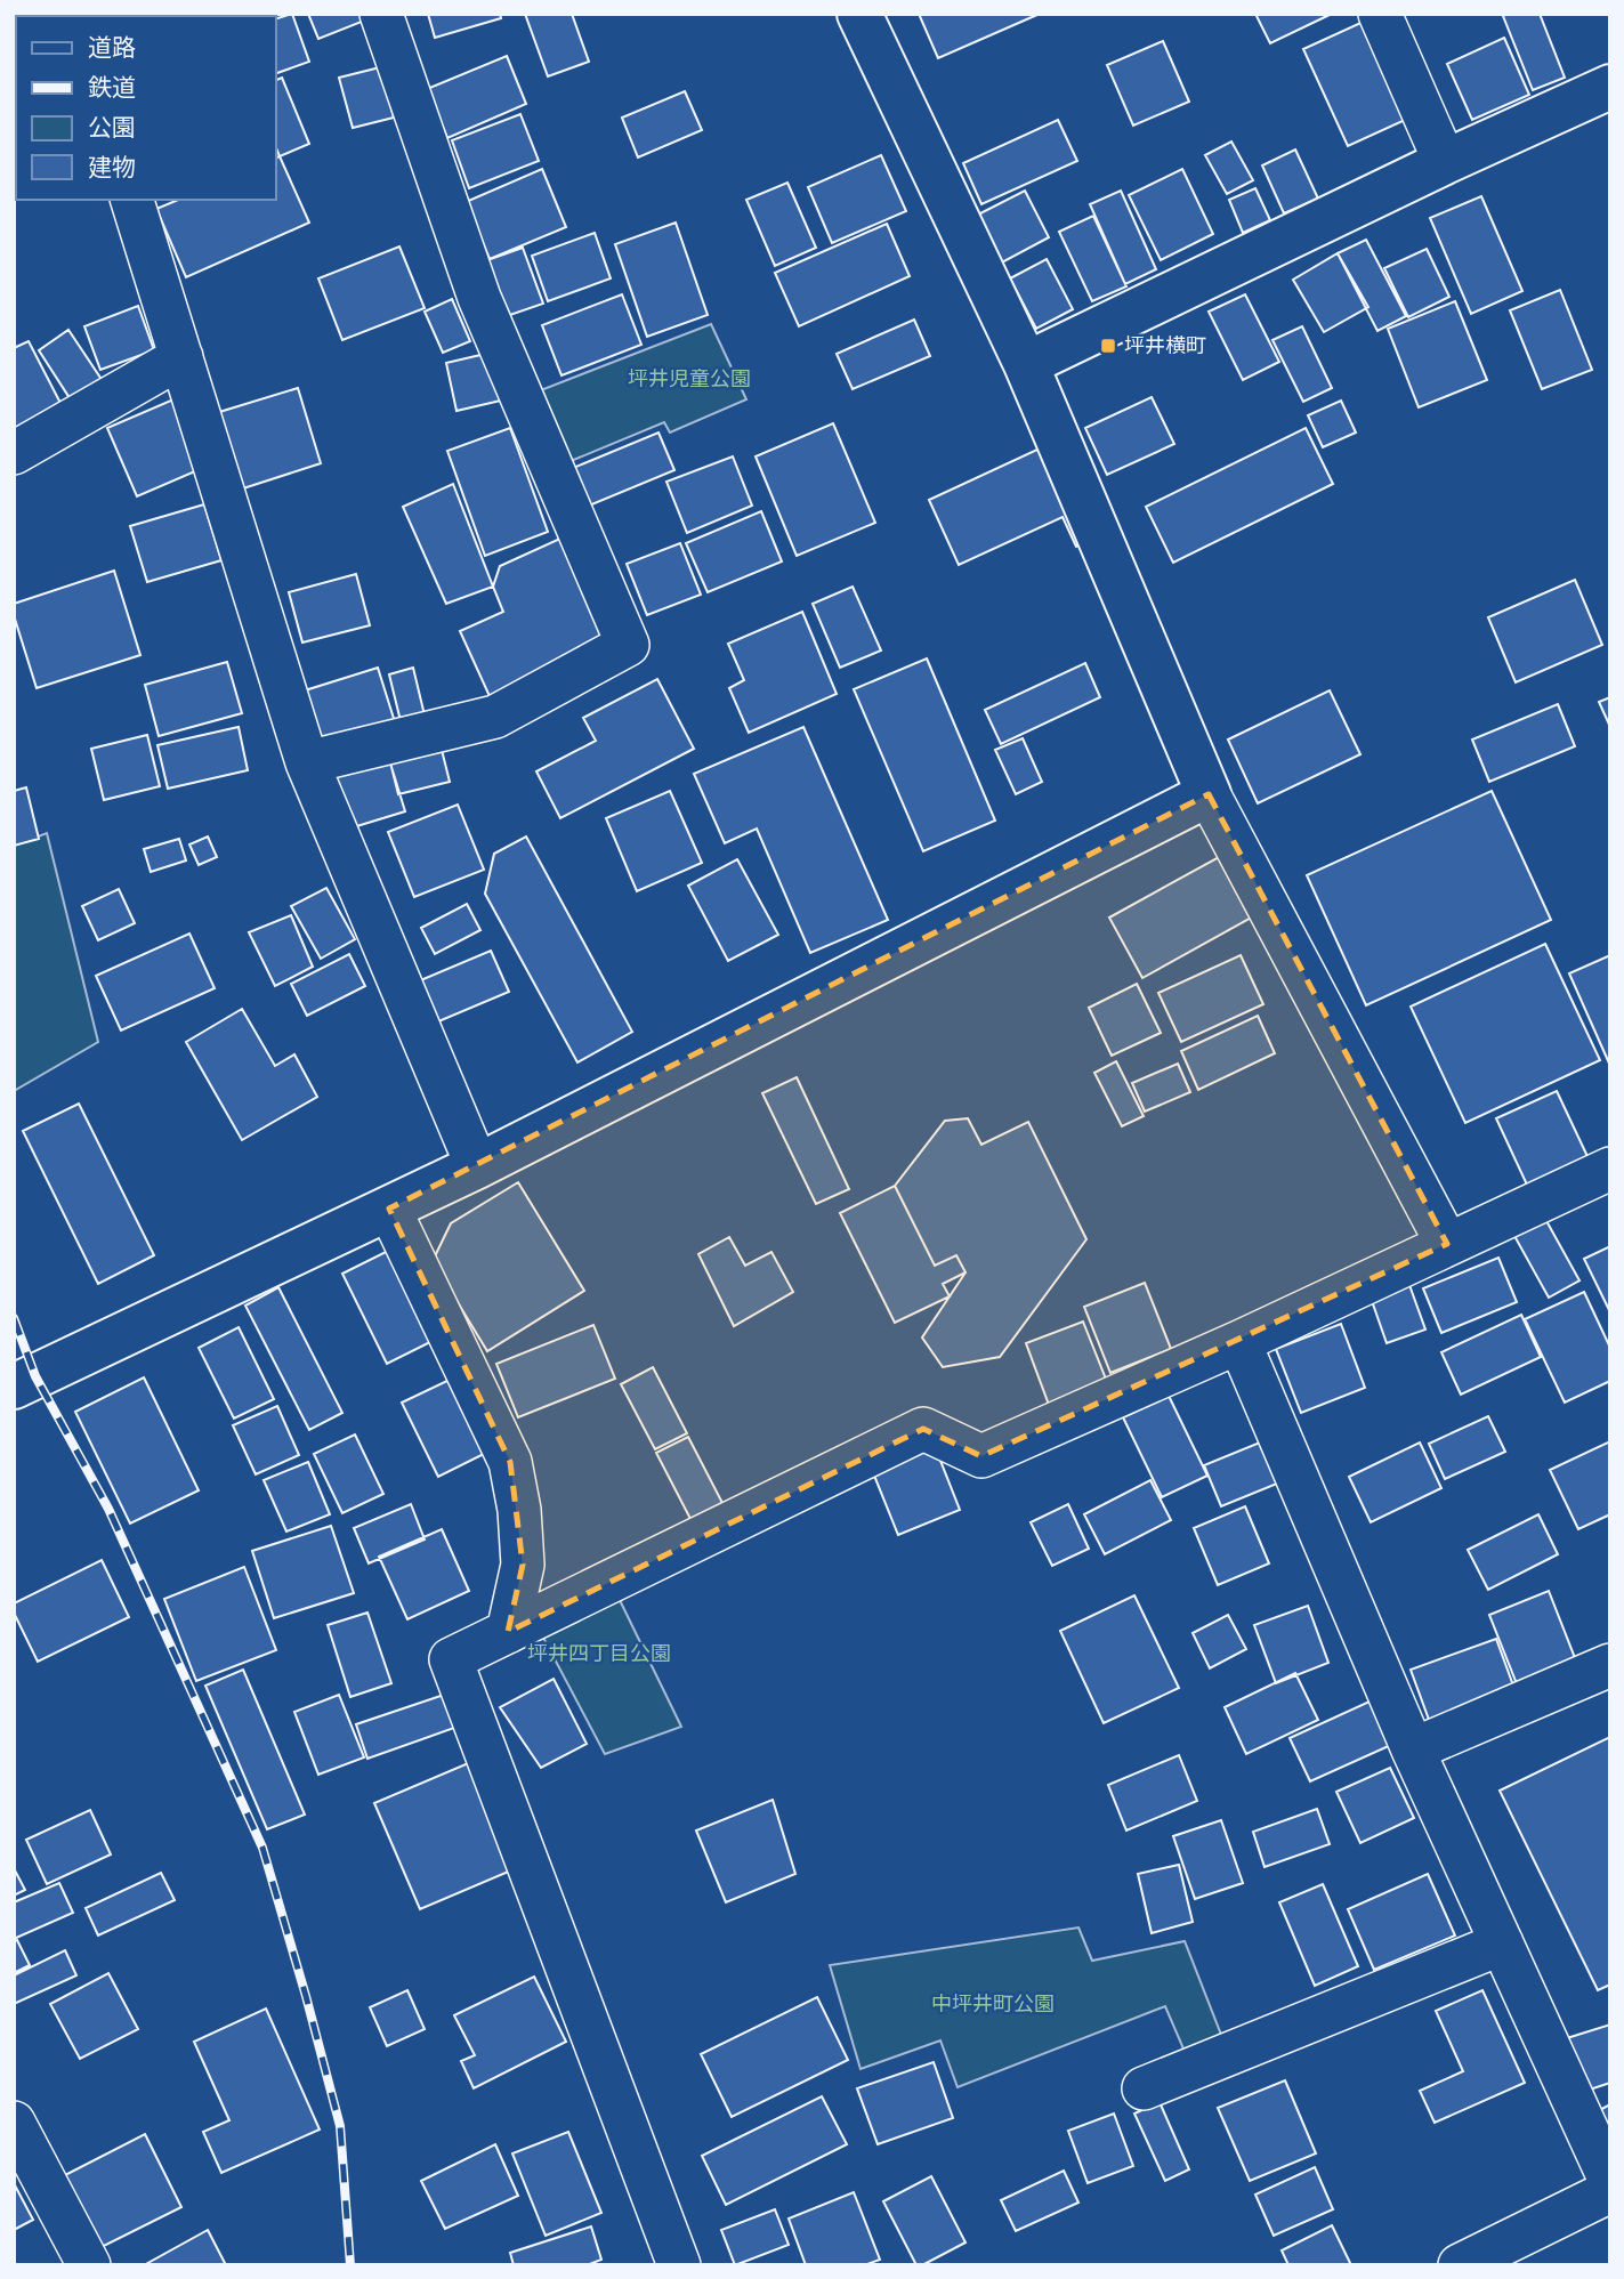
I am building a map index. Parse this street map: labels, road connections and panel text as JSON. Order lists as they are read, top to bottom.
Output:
{
  "parks": ["坪井児童公園", "坪井四丁目公園", "中坪井町公園"],
  "places": {
    "transit": ["坪井横町"]
  },
  "legend": [
    "道路",
    "鉄道",
    "公園",
    "建物"
  ]
}
